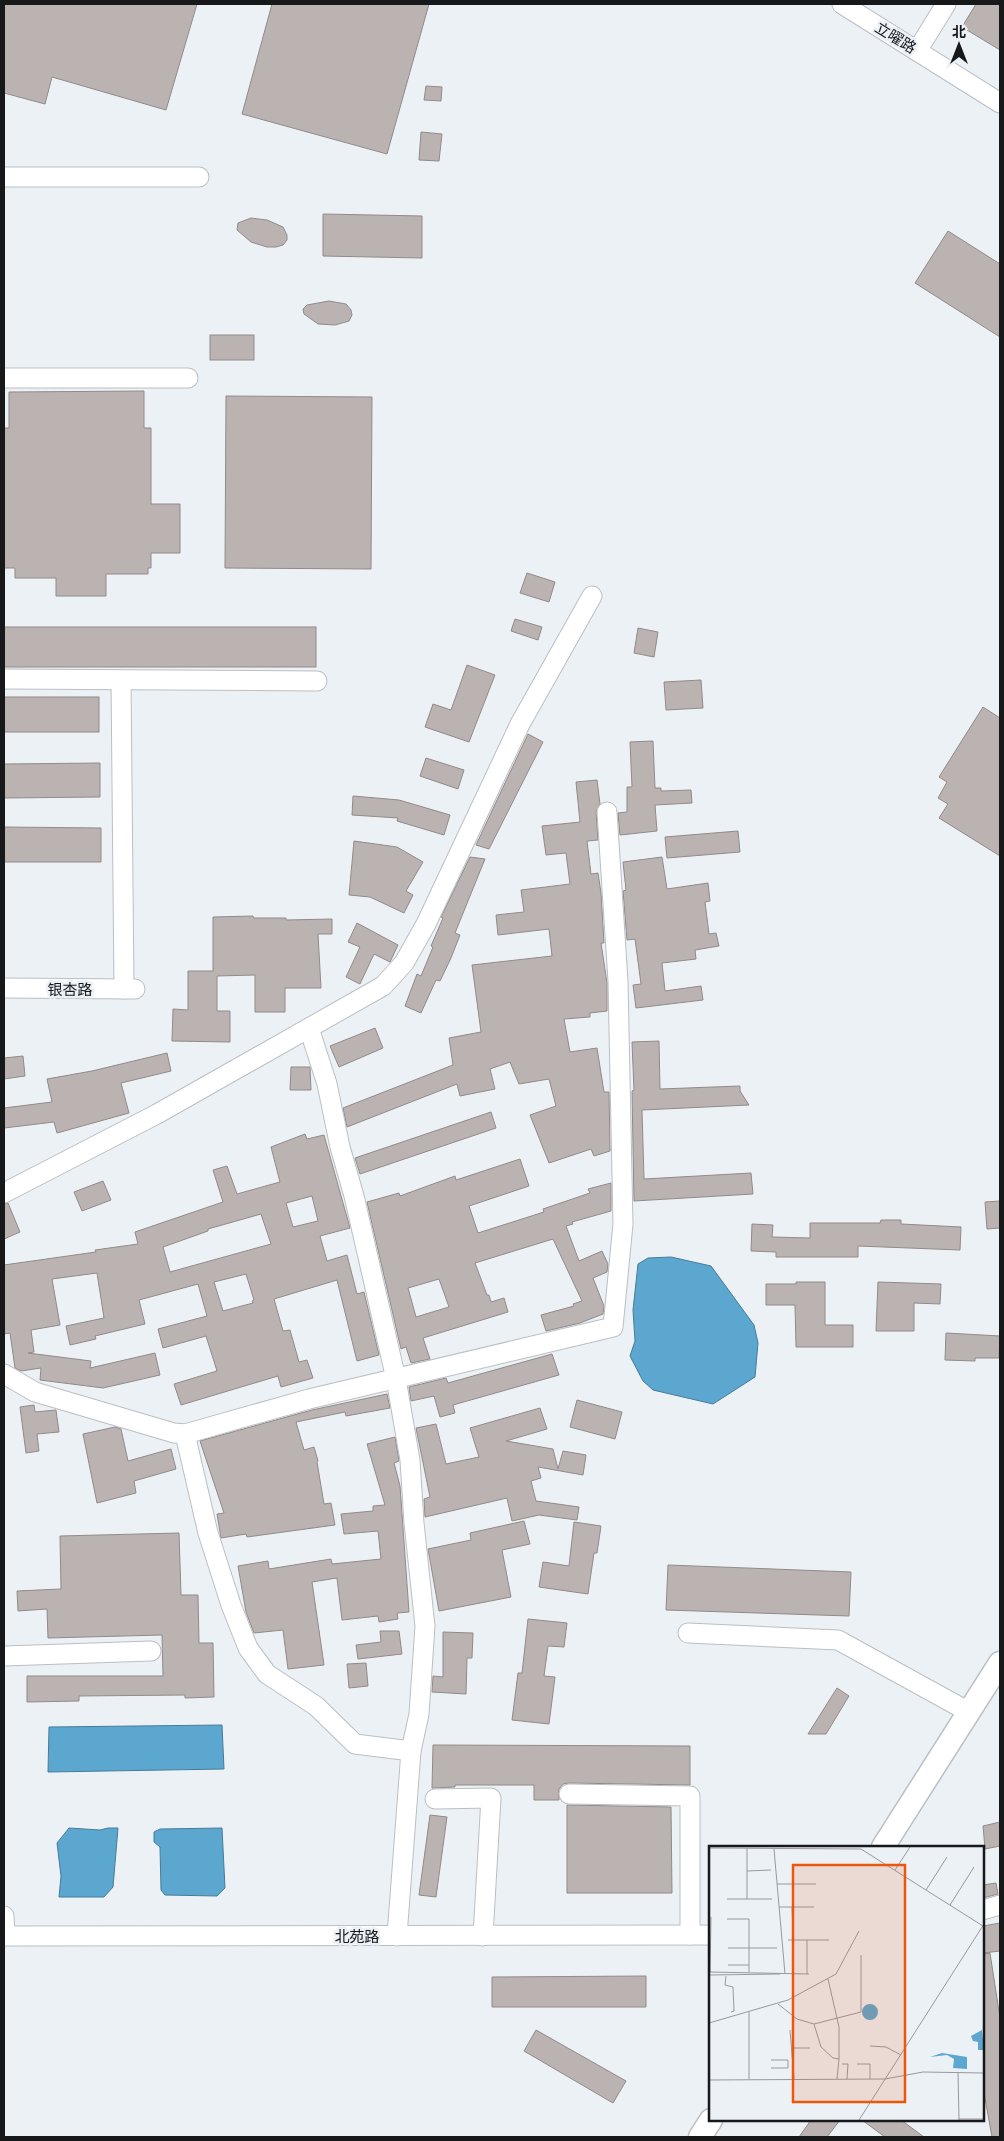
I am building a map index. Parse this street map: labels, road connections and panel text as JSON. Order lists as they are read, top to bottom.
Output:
{
  "streets": {
    "street": ["立曜路", "银杏路", "北苑路"]
  },
  "north": "top"
}
